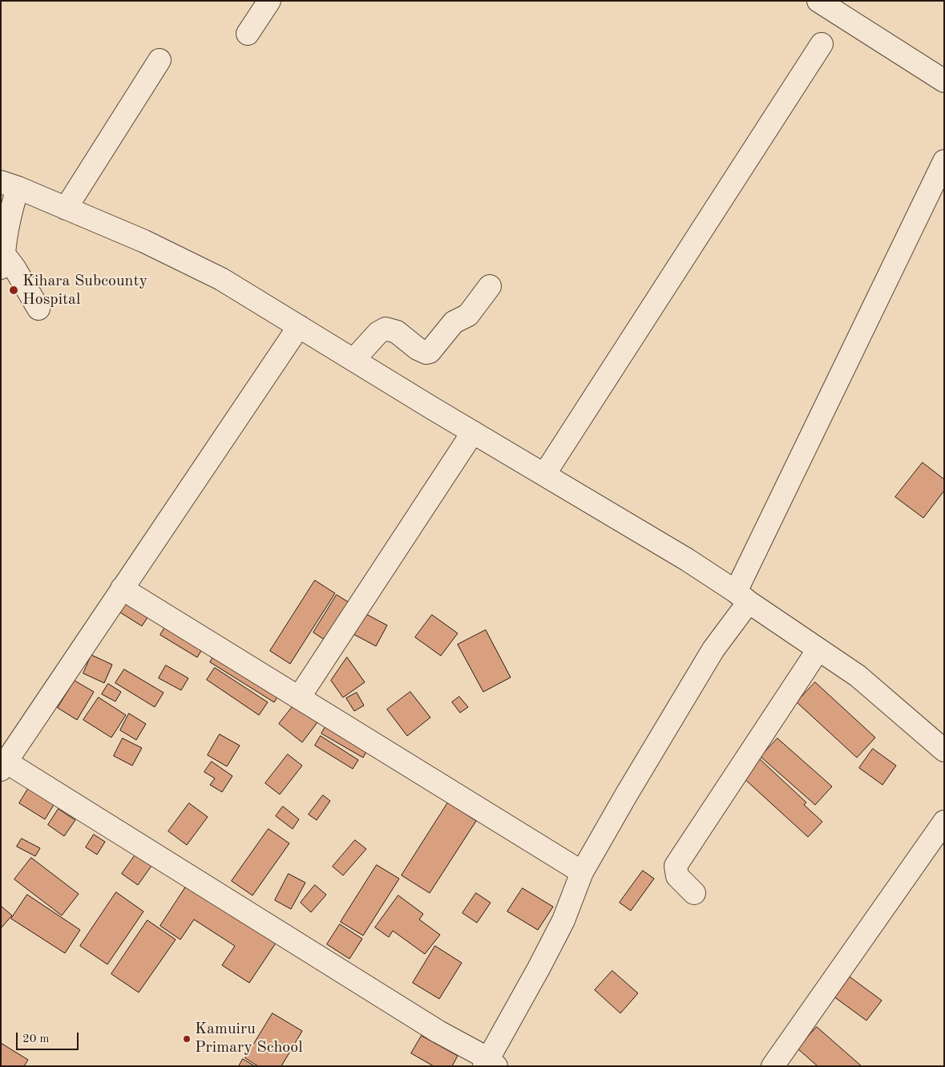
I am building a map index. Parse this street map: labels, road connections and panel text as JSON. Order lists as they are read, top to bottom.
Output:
{
  "places": ["Kihara Subcounty Hospital", "Kamuiru Primary School"],
  "scale_bar": "20 m"
}
